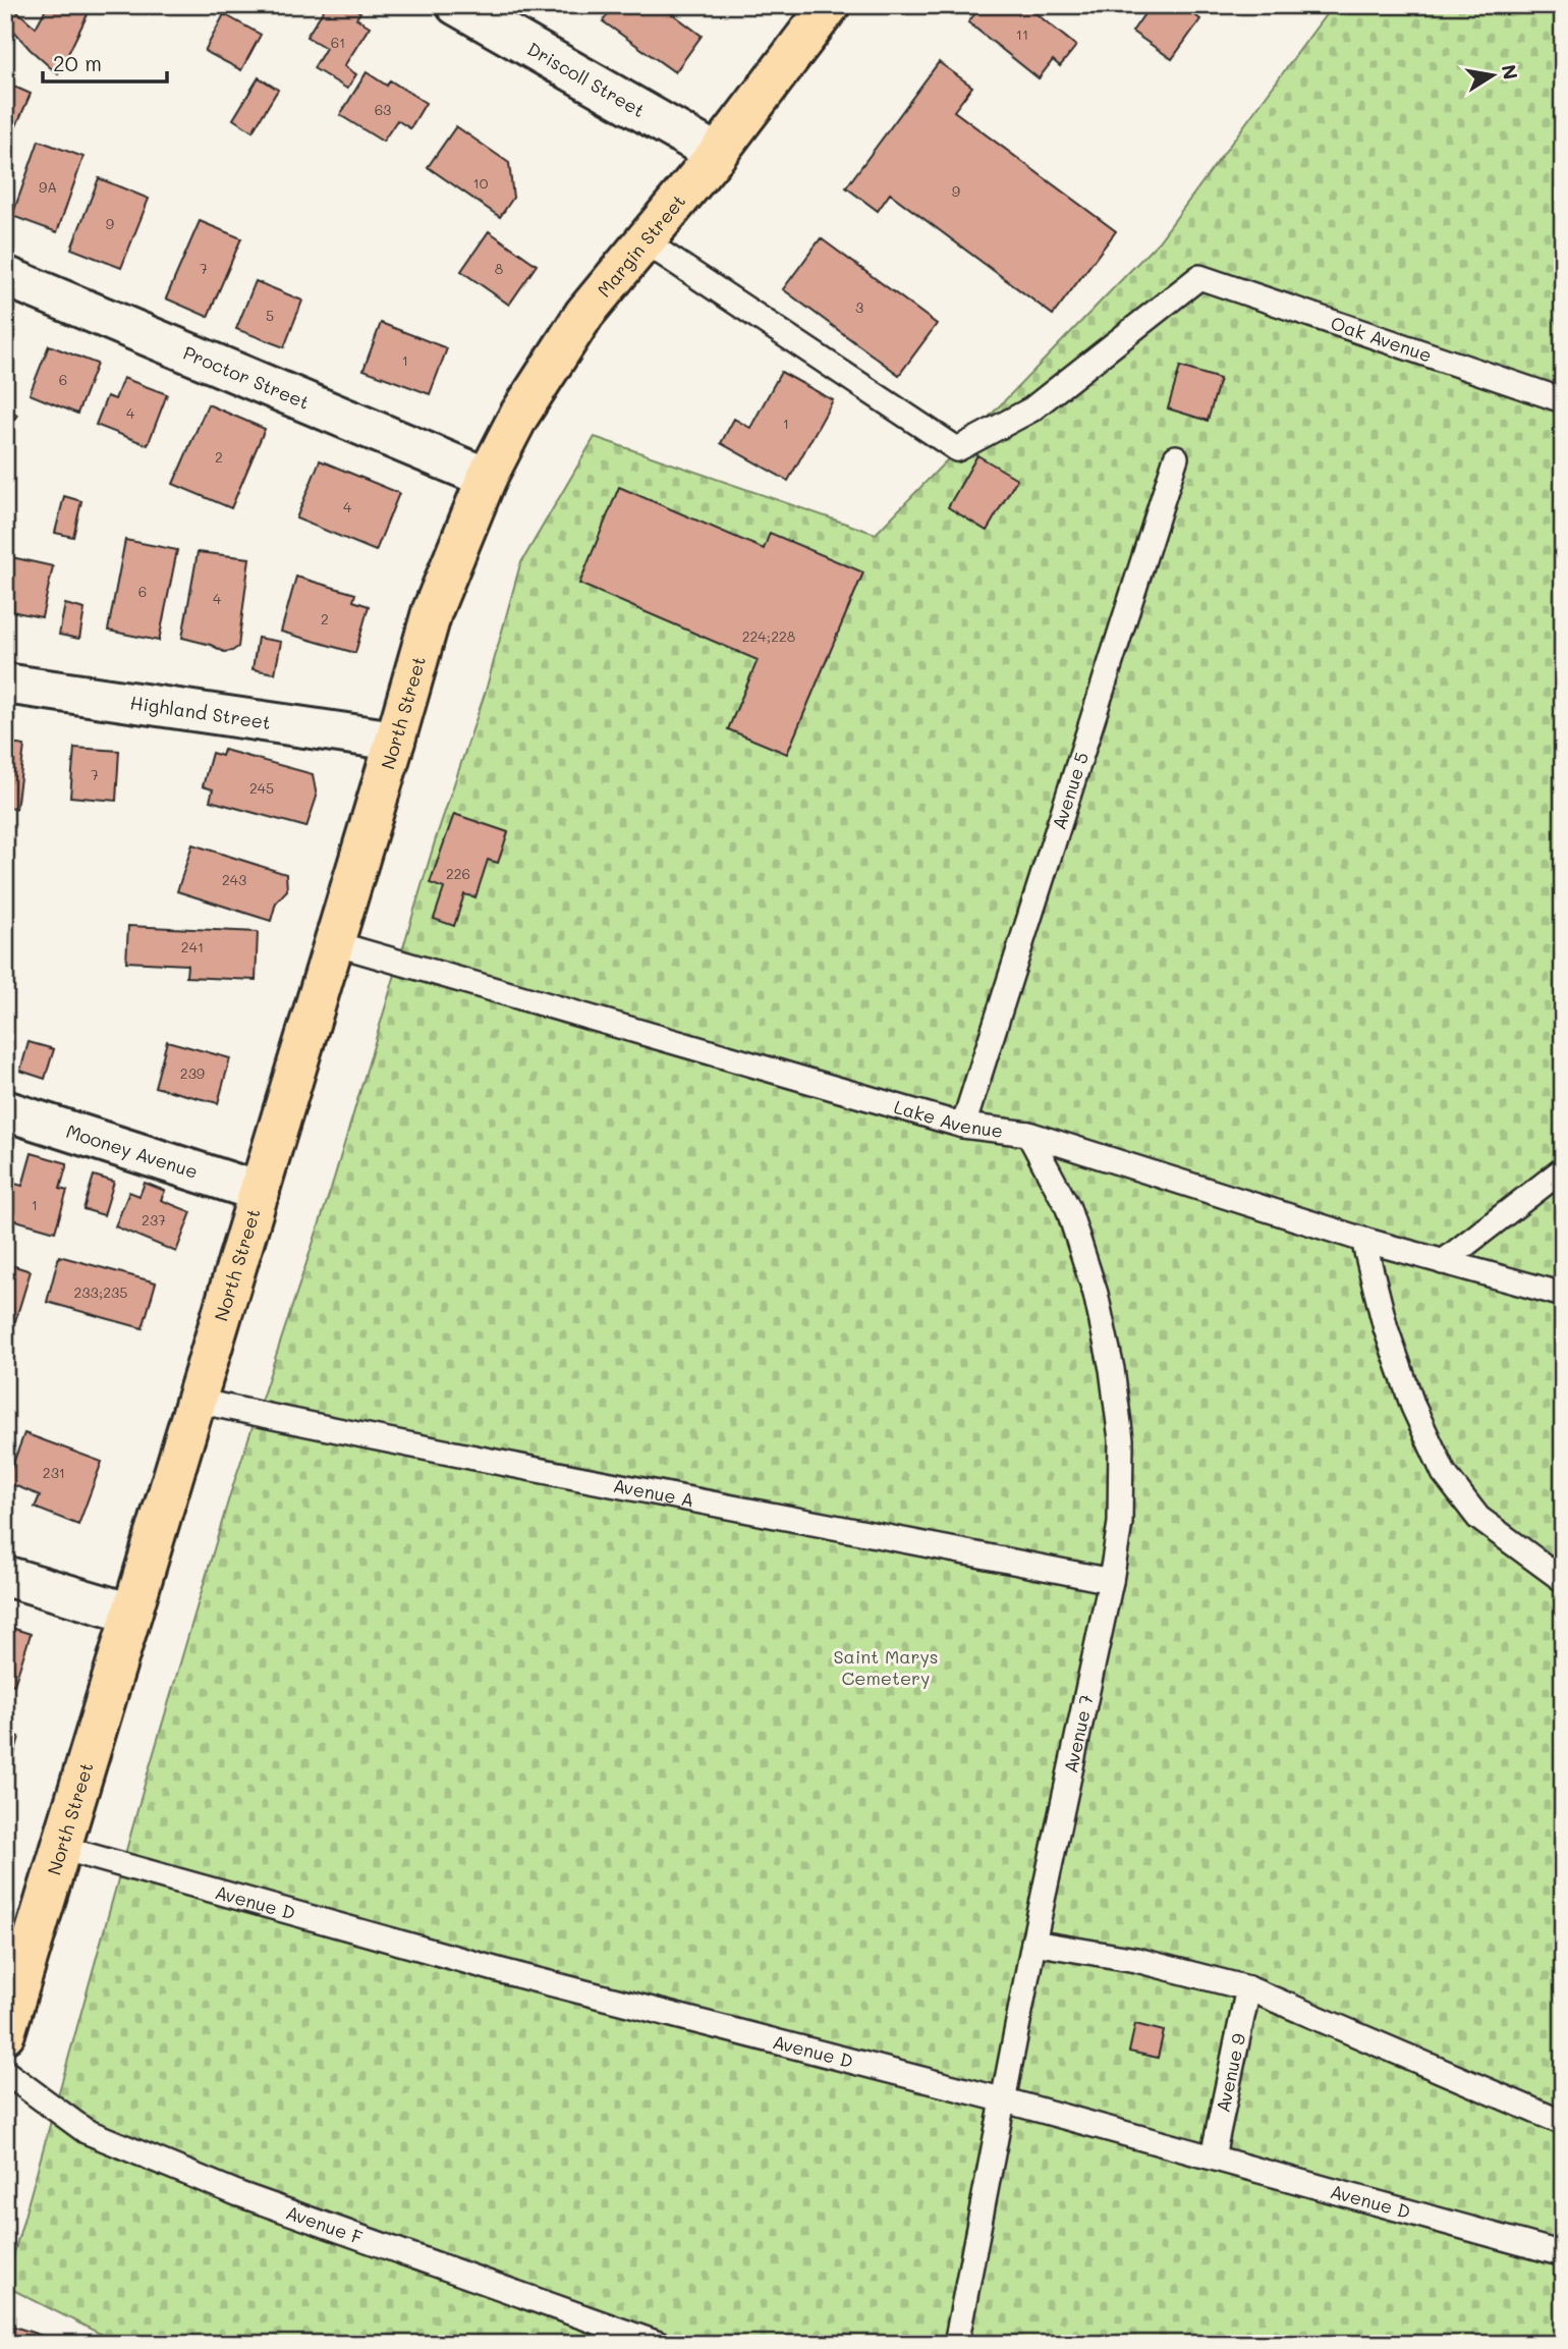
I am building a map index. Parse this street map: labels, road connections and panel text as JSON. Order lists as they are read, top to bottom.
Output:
{
  "streets": {
    "highway": ["Margin Street", "North Street"],
    "street": [
      "Driscoll Street",
      "Proctor Street",
      "Highland Street",
      "Mooney Avenue"
    ],
    "lane": [
      "Oak Avenue",
      "Avenue 5",
      "Lake Avenue",
      "Avenue A",
      "Avenue 7",
      "Avenue D",
      "Avenue 9",
      "Avenue F"
    ]
  },
  "crossings": [
    ["Driscoll Street", "Margin Street"],
    ["Margin Street", "Oak Avenue"],
    ["Margin Street", "Proctor Street"],
    ["Margin Street", "North Street"],
    ["Proctor Street", "North Street"],
    ["Highland Street", "North Street"],
    ["North Street", "Lake Avenue"],
    ["North Street", "Mooney Avenue"],
    ["North Street", "Avenue A"],
    ["North Street", "Avenue D"],
    ["Avenue 5", "Lake Avenue"],
    ["Lake Avenue", "Avenue 7"],
    ["Avenue A", "Avenue 7"],
    ["Avenue 7", "Avenue D"],
    ["Avenue D", "Avenue 9"]
  ],
  "parks": ["Saint Marys Cemetery"],
  "house_numbers": [
    "11",
    "61",
    "63",
    "10",
    "9A",
    "9",
    "9",
    "7",
    "8",
    "3",
    "5",
    "1",
    "6",
    "4",
    "1",
    "2",
    "4",
    "6",
    "4",
    "2",
    "224;228",
    "7",
    "245",
    "226",
    "243",
    "241",
    "239",
    "1",
    "237",
    "233;235",
    "231"
  ],
  "scale_bar": "20 m",
  "north": "right"
}
